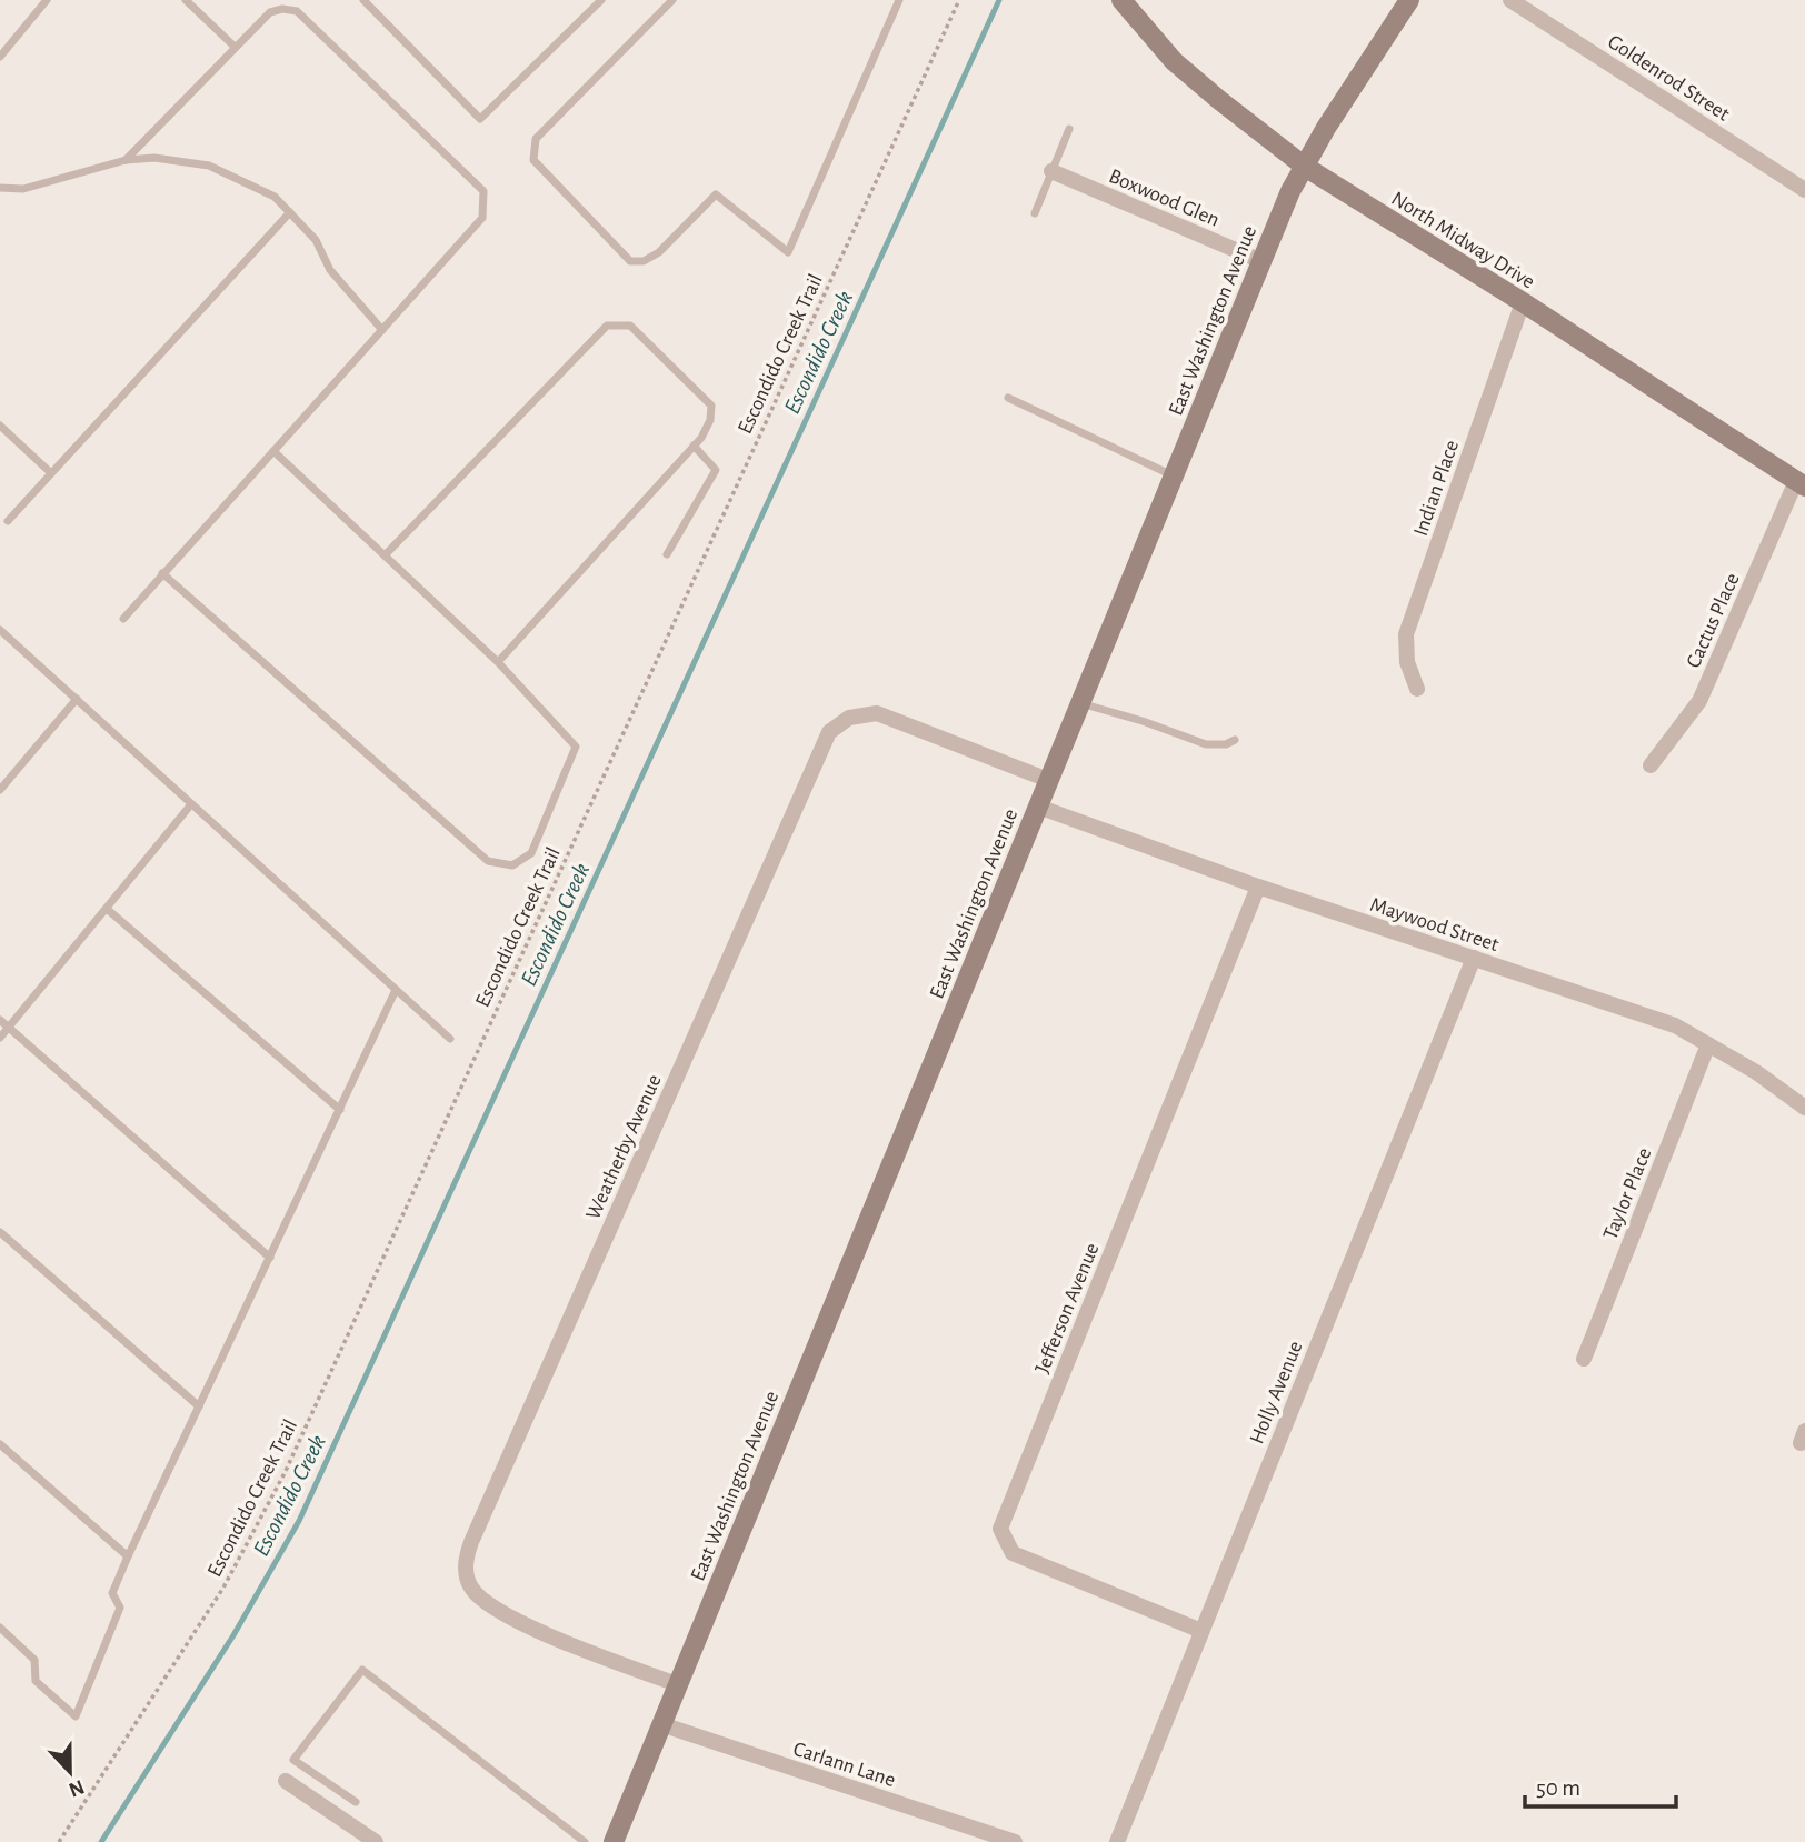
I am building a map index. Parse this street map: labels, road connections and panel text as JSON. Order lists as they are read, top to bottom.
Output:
{
  "streets": {
    "main road": ["North Midway Drive", "East Washington Avenue"],
    "street": [
      "Goldenrod Street",
      "Boxwood Glen",
      "Indian Place",
      "Cactus Place",
      "Maywood Street",
      "Weatherby Avenue",
      "Taylor Place",
      "Jefferson Avenue",
      "Holly Avenue",
      "Carlann Lane"
    ],
    "path": ["Escondido Creek Trail"]
  },
  "crossings": [
    ["Boxwood Glen", "East Washington Avenue"],
    ["North Midway Drive", "East Washington Avenue"],
    ["North Midway Drive", "Indian Place"],
    ["North Midway Drive", "Cactus Place"],
    ["East Washington Avenue", "Maywood Street"],
    ["East Washington Avenue", "Weatherby Avenue"],
    ["East Washington Avenue", "Carlann Lane"],
    ["Maywood Street", "Taylor Place"],
    ["Maywood Street", "Jefferson Avenue"],
    ["Maywood Street", "Holly Avenue"],
    ["Jefferson Avenue", "Holly Avenue"]
  ],
  "water": ["Escondido Creek"],
  "scale_bar": "50 m",
  "north": "bottom"
}
